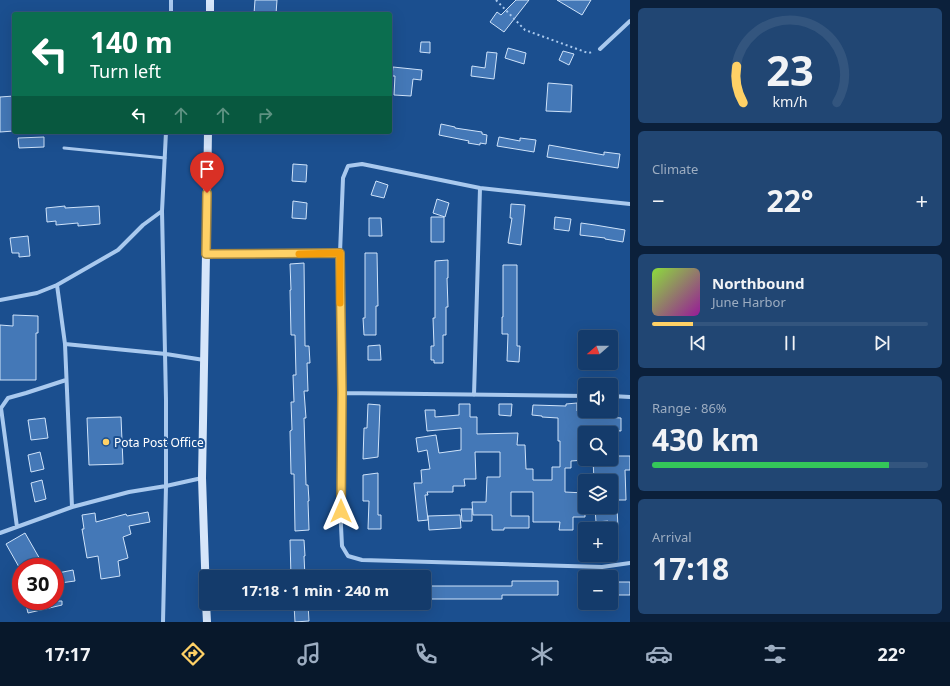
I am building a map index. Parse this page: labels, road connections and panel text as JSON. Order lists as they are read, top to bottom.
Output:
{
  "places": ["Pota Post Office"],
  "north": "left",
  "page": {
    "turn": ["140 m", "Turn left"],
    "tile": [
      "Climate",
      ["Range · 86%", "430 km"],
      ["Arrival", "17:18"]
    ],
    "heat": ["−", "22°", "+"],
    "song": ["Northbound", "June Harbor"],
    "map_buttons": ["+", "−"],
    "limit": "30",
    "trip": "17:18 · 1 min · 240 m",
    "tabs": ["17:17", "22°"],
    "gauge": ["23", "km/h"]
  }
}
